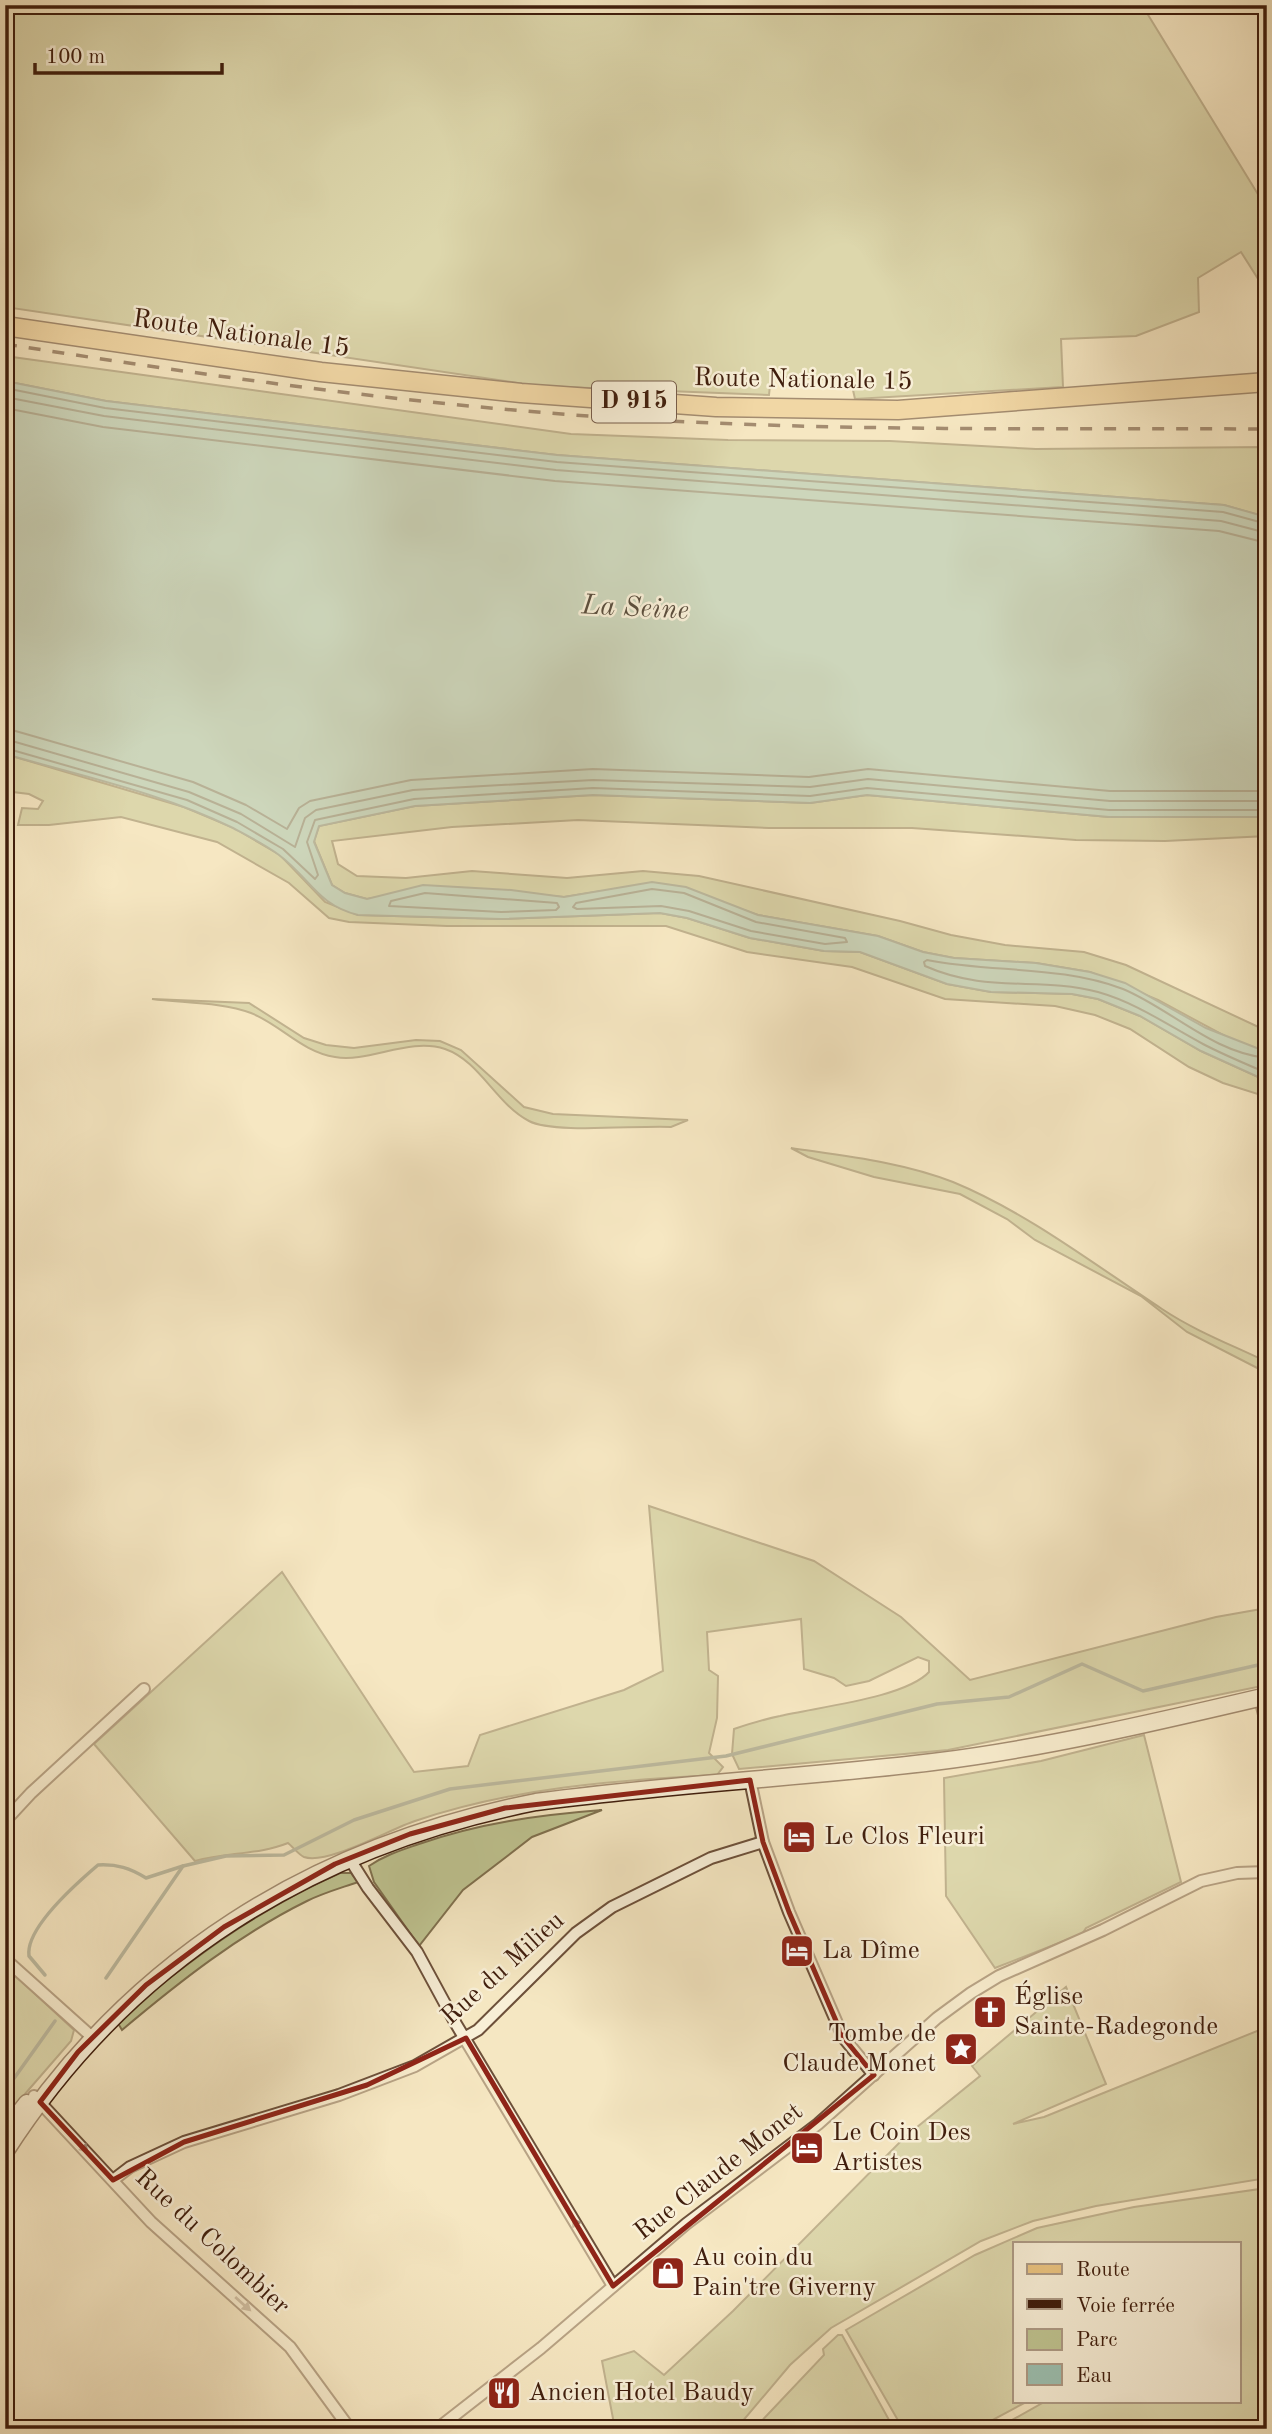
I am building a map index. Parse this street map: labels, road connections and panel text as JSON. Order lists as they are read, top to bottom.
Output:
{
  "streets": {
    "main road": ["Route Nationale 15", "D 915"],
    "street": ["Rue du Milieu", "Rue Claude Monet", "Rue du Colombier"]
  },
  "crossings": [
    ["Rue du Milieu", "Rue du Colombier"]
  ],
  "one_way": ["Rue du Colombier"],
  "water": ["La Seine"],
  "places": {
    "hotel": ["Le Clos Fleuri", "La Dîme", "Le Coin Des Artistes"],
    "church": ["Église Sainte-Radegonde"],
    "place": ["Tombe de Claude Monet"],
    "shop": ["Au coin du Pain'tre Giverny"],
    "restaurant": ["Ancien Hotel Baudy"]
  },
  "legend": [
    "Route",
    "Voie ferrée",
    "Parc",
    "Eau"
  ],
  "scale_bar": "100 m"
}
